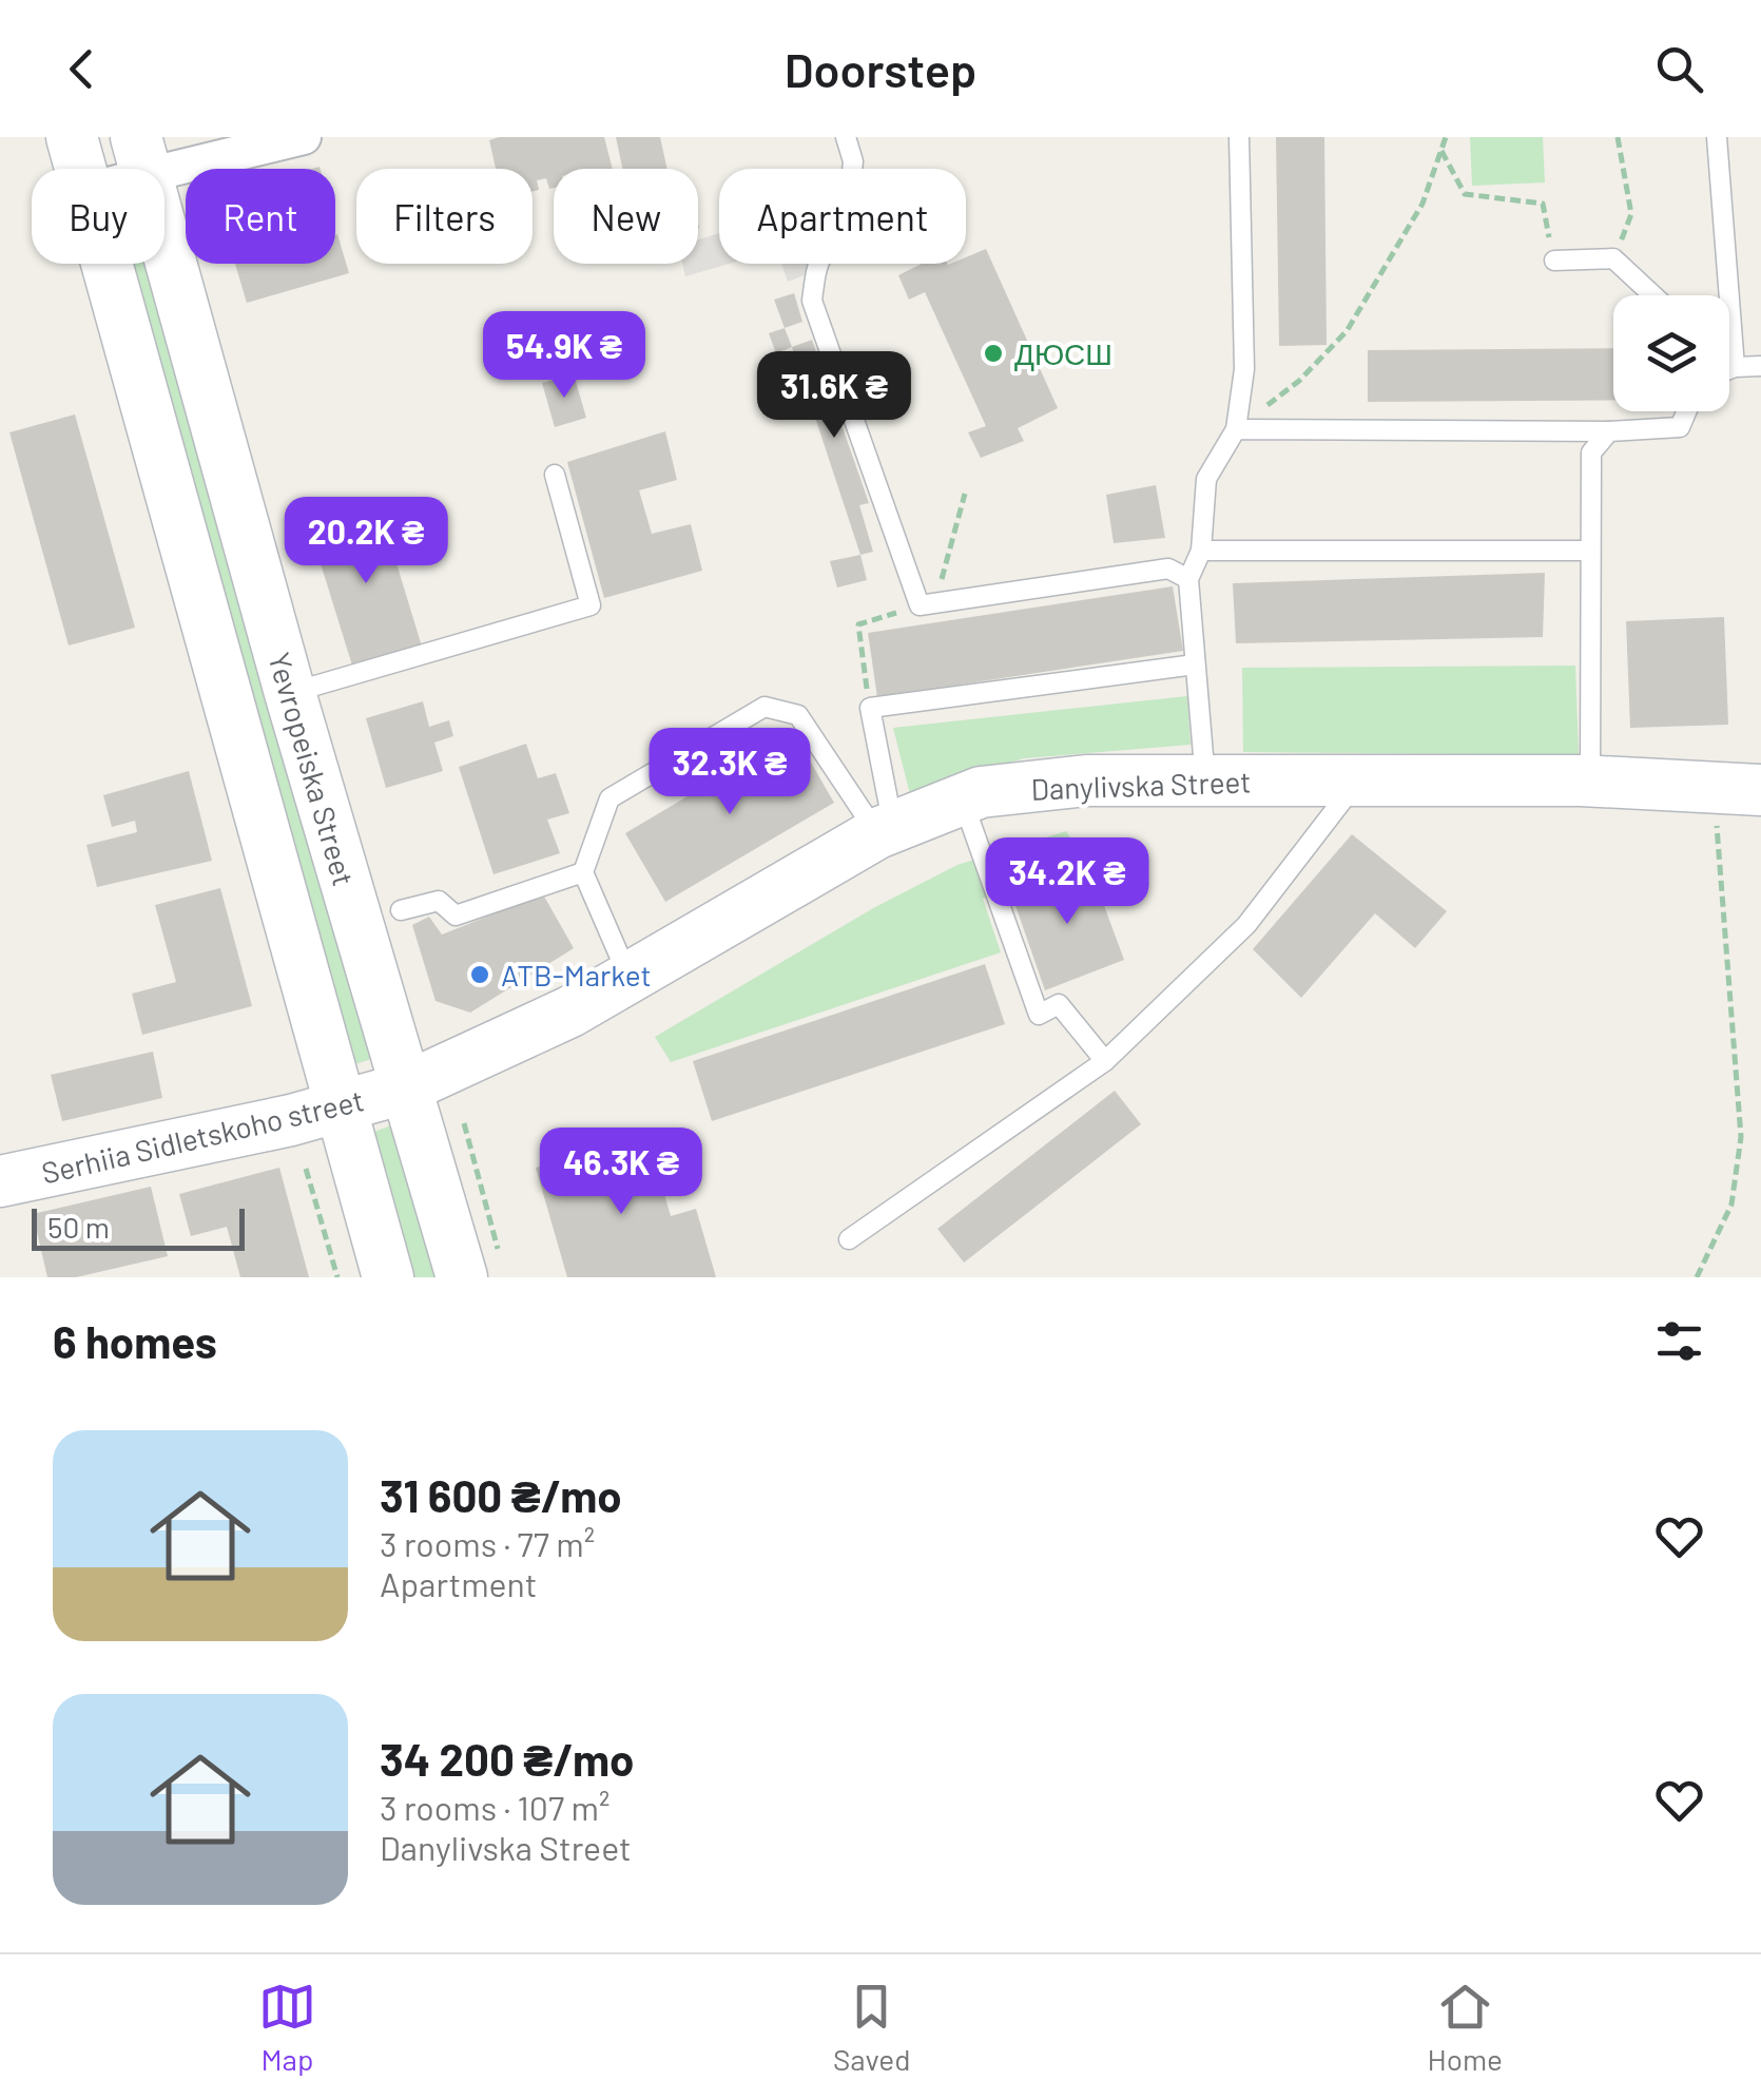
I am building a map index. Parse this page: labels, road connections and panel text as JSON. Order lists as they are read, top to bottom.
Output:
{
  "streets": {
    "street": ["Yevropeiska Street", "Danylivska Street", "Serhiia Sidletskoho street"]
  },
  "crossings": [
    ["Yevropeiska Street", "Danylivska Street"],
    ["Yevropeiska Street", "Serhiia Sidletskoho street"],
    ["Danylivska Street", "Serhiia Sidletskoho street"]
  ],
  "places": ["ДЮСШ", "ATB-Market"],
  "scale_bar": "50 m",
  "page": {
    "header": "Doorstep",
    "chip": [
      "Buy",
      "Rent",
      "Filters",
      "New",
      "Apartment"
    ],
    "price": [
      "54.9K ₴",
      "31.6K ₴",
      "20.2K ₴",
      "32.3K ₴",
      "34.2K ₴",
      "46.3K ₴"
    ],
    "scale": "50 m",
    "heading": "6 homes",
    "list": [
      {
        "name": "31 600 ₴/mo",
        "note": "3 rooms · 77 m² · Apartment"
      },
      {
        "name": "34 200 ₴/mo",
        "note": "3 rooms · 107 m² · Danylivska Street"
      }
    ],
    "tabs": ["Map", "Saved", "Home"]
  }
}
